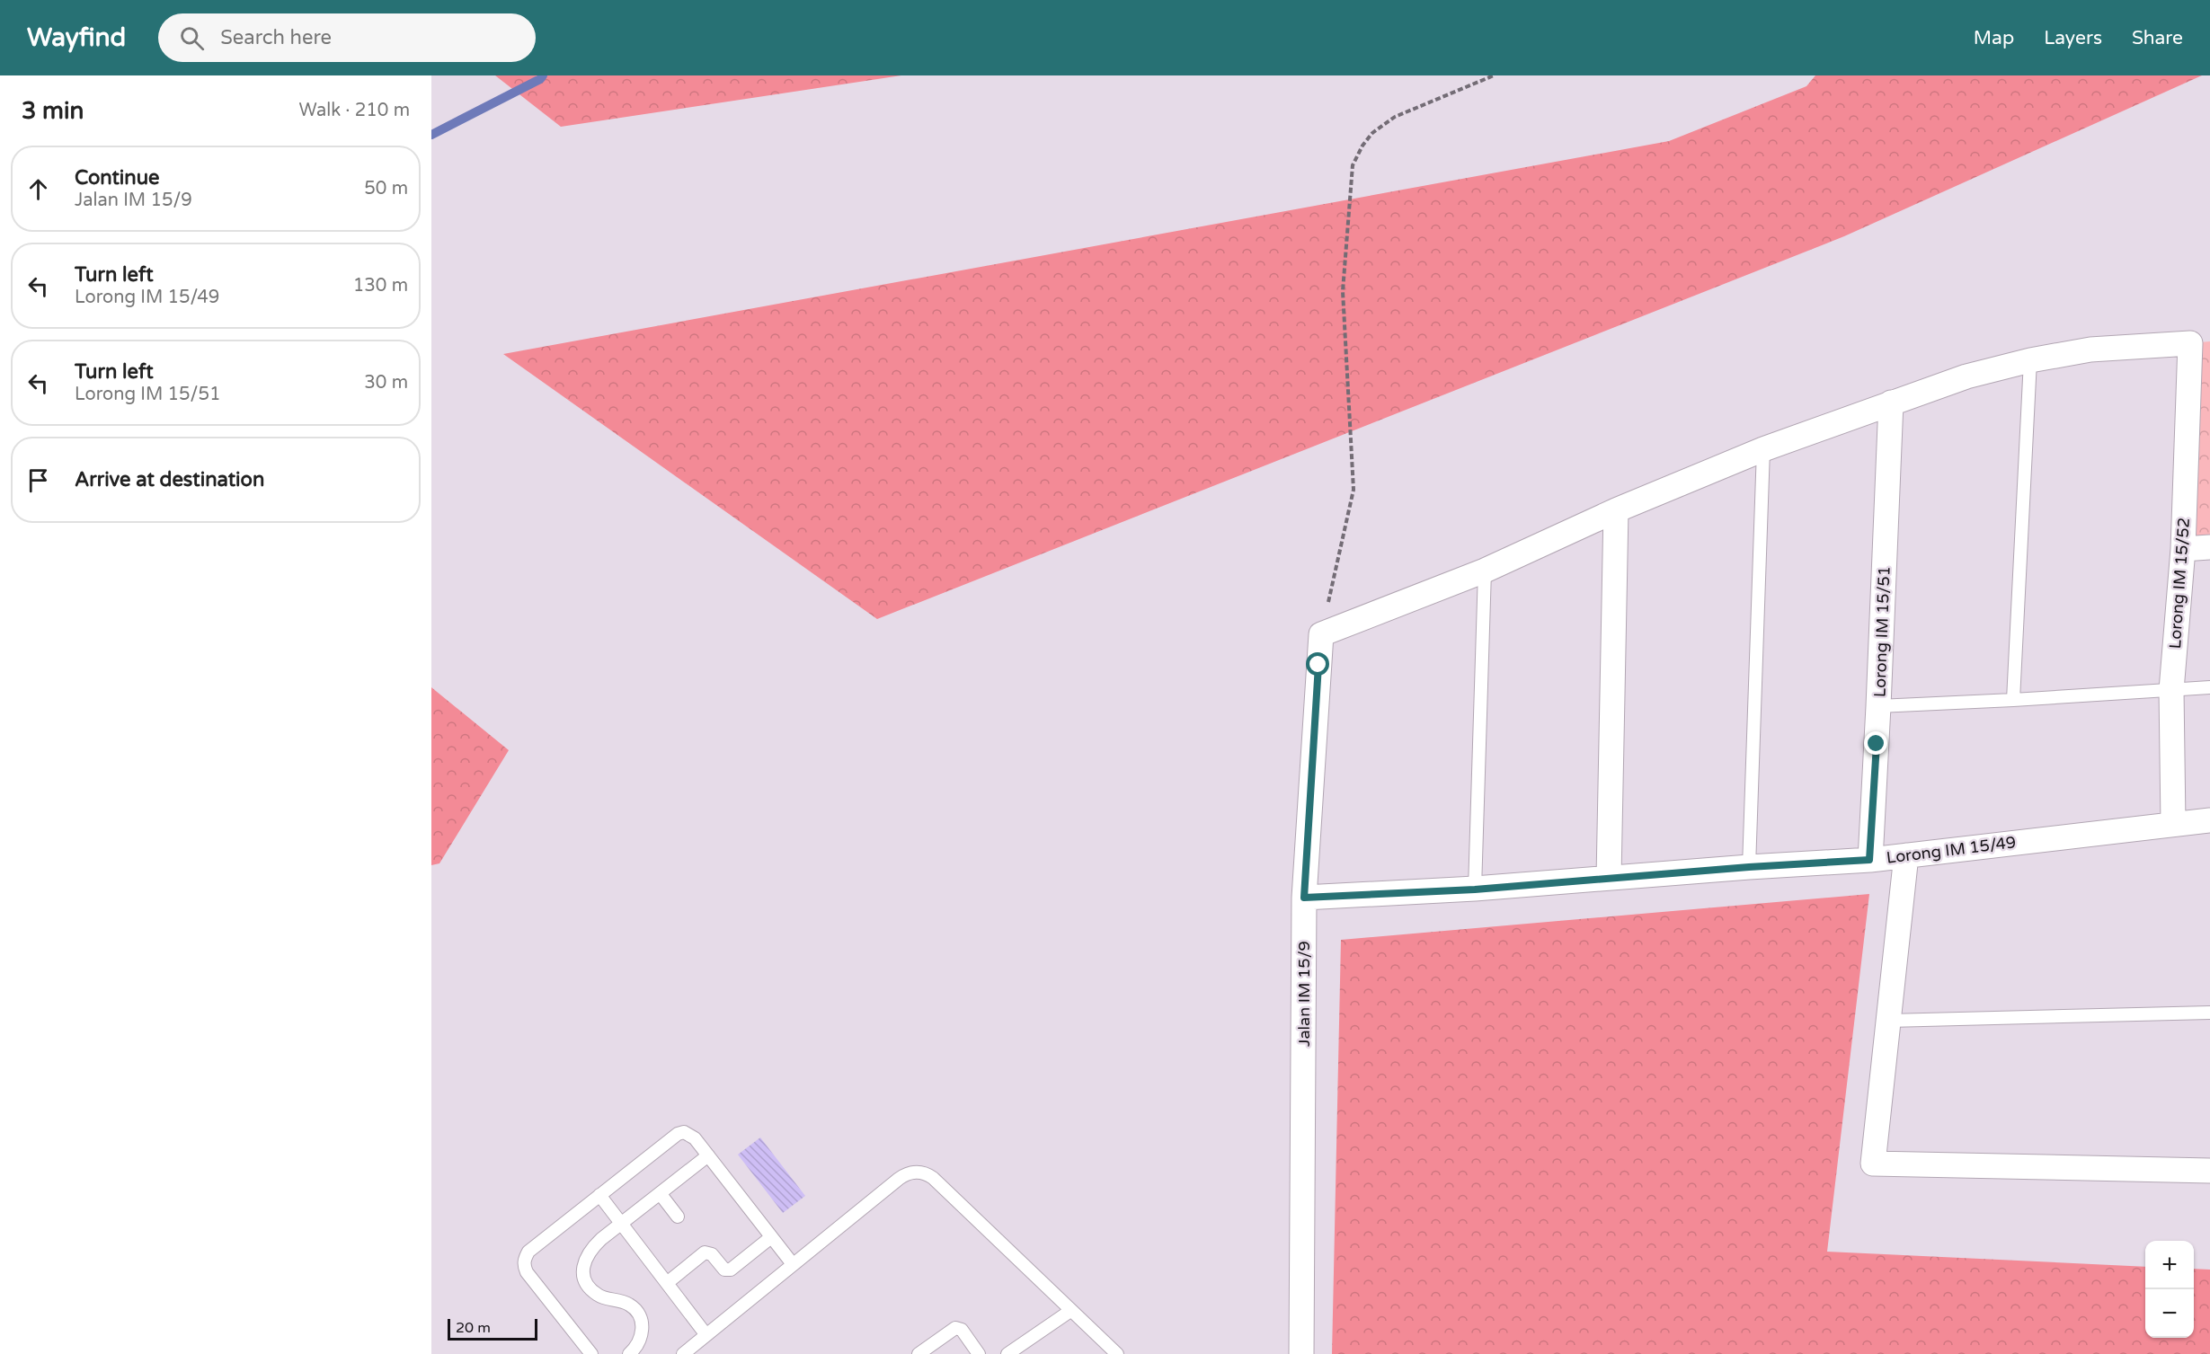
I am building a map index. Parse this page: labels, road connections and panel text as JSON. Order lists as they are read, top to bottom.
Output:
{
  "streets": {
    "street": [
      "Lorong IM 15/52",
      "Lorong IM 15/51",
      "Lorong IM 15/49",
      "Jalan IM 15/9"
    ]
  },
  "crossings": [
    ["Lorong IM 15/52", "Lorong IM 15/49"],
    ["Lorong IM 15/51", "Lorong IM 15/49"],
    ["Lorong IM 15/49", "Jalan IM 15/9"]
  ],
  "scale_bar": "20 m",
  "page": {
    "header": "Wayfind",
    "search": "Search here",
    "nav": ["Map", "Layers", "Share"],
    "heading": ["3 min", "Walk · 210 m"],
    "list": [
      ["Continue", "Jalan IM 15/9", "50 m"],
      ["Turn left", "Lorong IM 15/49", "130 m"],
      ["Turn left", "Lorong IM 15/51", "30 m"],
      "Arrive at destination"
    ],
    "map_buttons": ["+", "−"],
    "scale": "20 m"
  }
}
